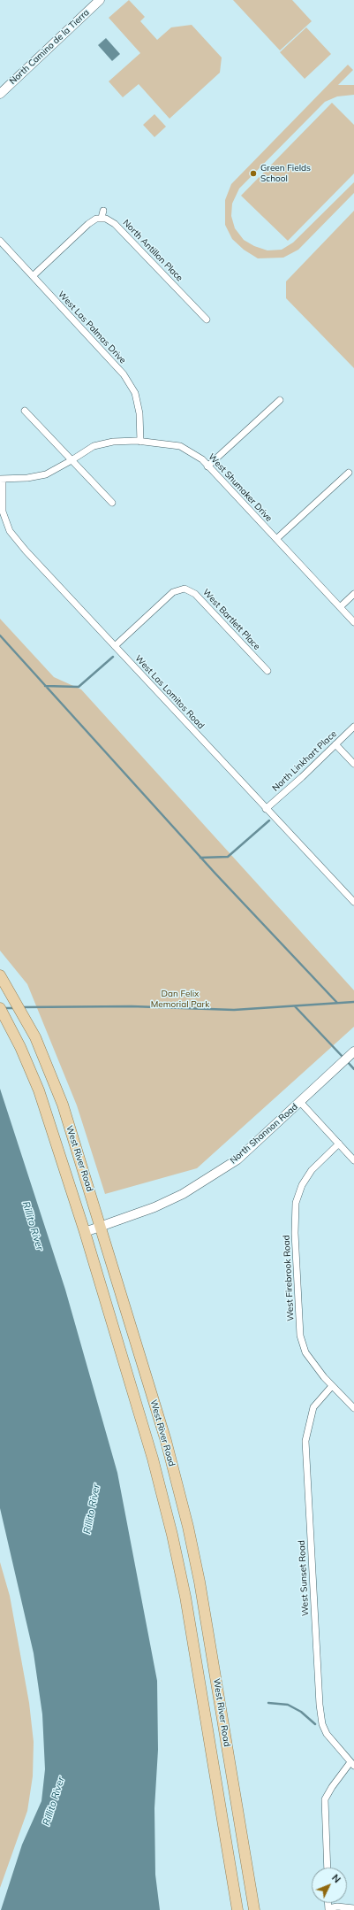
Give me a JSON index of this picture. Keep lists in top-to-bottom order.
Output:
{
  "streets": {
    "main road": ["West River Road"],
    "street": [
      "North Camino de la Tierra",
      "North Antillon Place",
      "West Las Palmas Drive",
      "West Shumaker Drive",
      "West Bartlett Place",
      "West Las Lomitos Road",
      "North Linkhart Place",
      "North Shannon Road",
      "West Firebrook Road",
      "West Sunset Road"
    ]
  },
  "crossings": [
    ["West Las Palmas Drive", "West Shumaker Drive"],
    ["West Shumaker Drive", "West Las Lomitos Road"],
    ["West Bartlett Place", "West Las Lomitos Road"],
    ["West Las Lomitos Road", "North Linkhart Place"],
    ["North Shannon Road", "West River Road"],
    ["West Firebrook Road", "West Sunset Road"]
  ],
  "water": ["Rillito River"],
  "parks": ["Dan Felix Memorial Park"],
  "places": ["Green Fields School"],
  "north": "top right"
}
